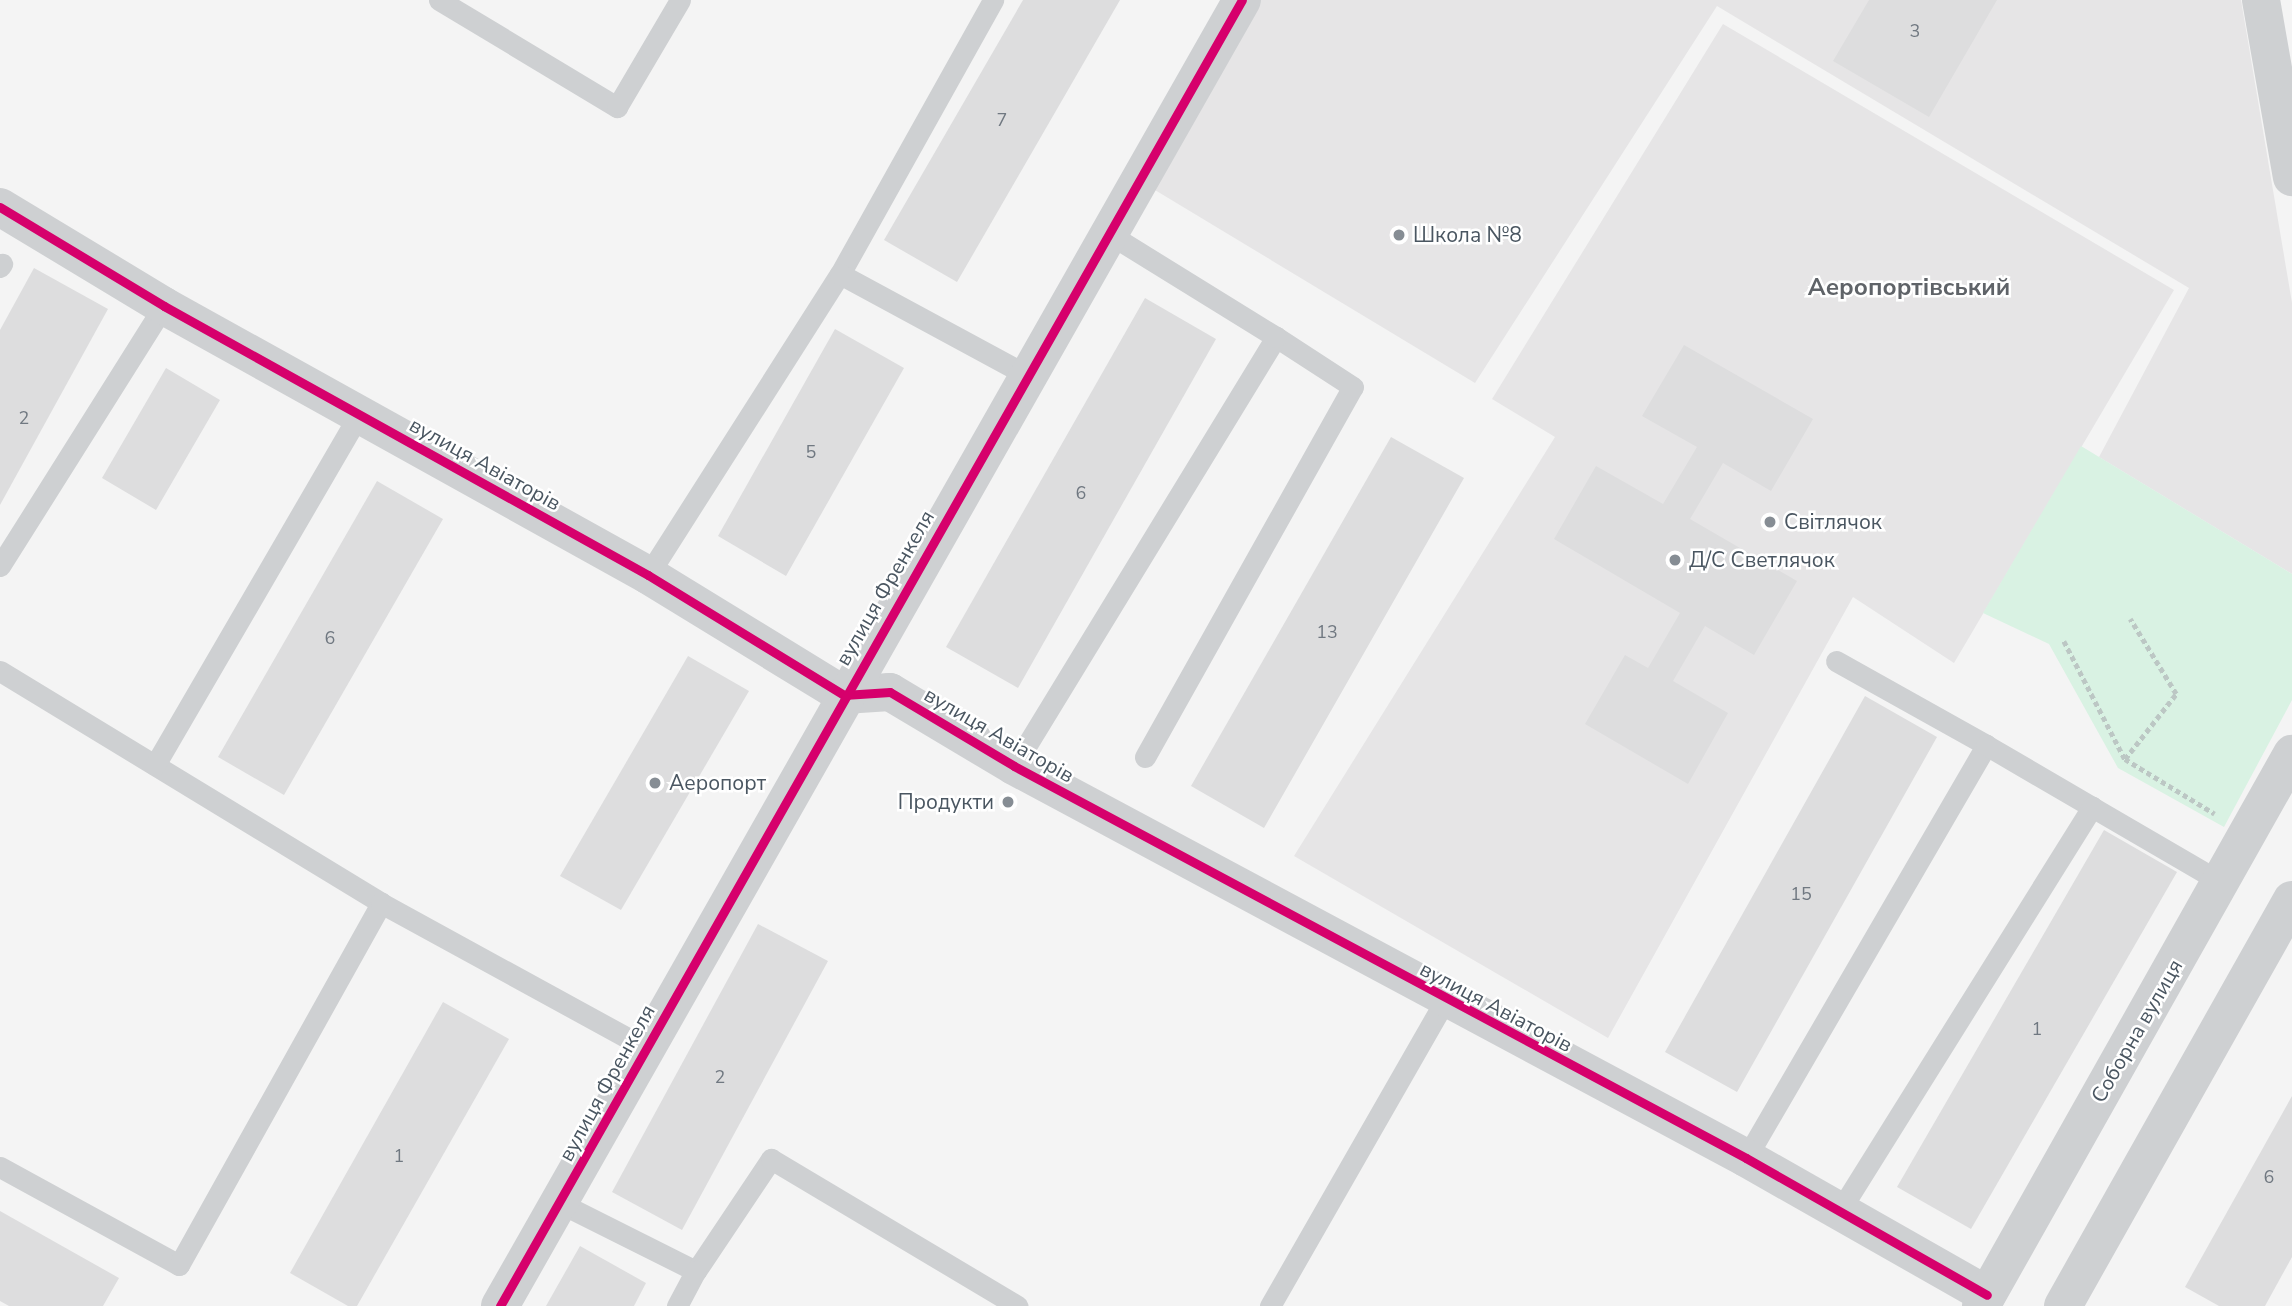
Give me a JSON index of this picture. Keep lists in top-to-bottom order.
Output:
{
  "streets": {
    "street": ["вулиця Авіаторів", "вулиця Френкеля", "Соборна вулиця"]
  },
  "crossings": [
    ["вулиця Авіаторів", "вулиця Френкеля"],
    ["вулиця Авіаторів", "Соборна вулиця"]
  ],
  "districts": ["Аеропортівський"],
  "places": [
    "Школа №8",
    "Світлячок",
    "Д/С Светлячок",
    "Аеропорт",
    "Продукти"
  ],
  "house_numbers": [
    "3",
    "7",
    "2",
    "5",
    "6",
    "13",
    "6",
    "15",
    "1",
    "2",
    "1",
    "6"
  ]
}
